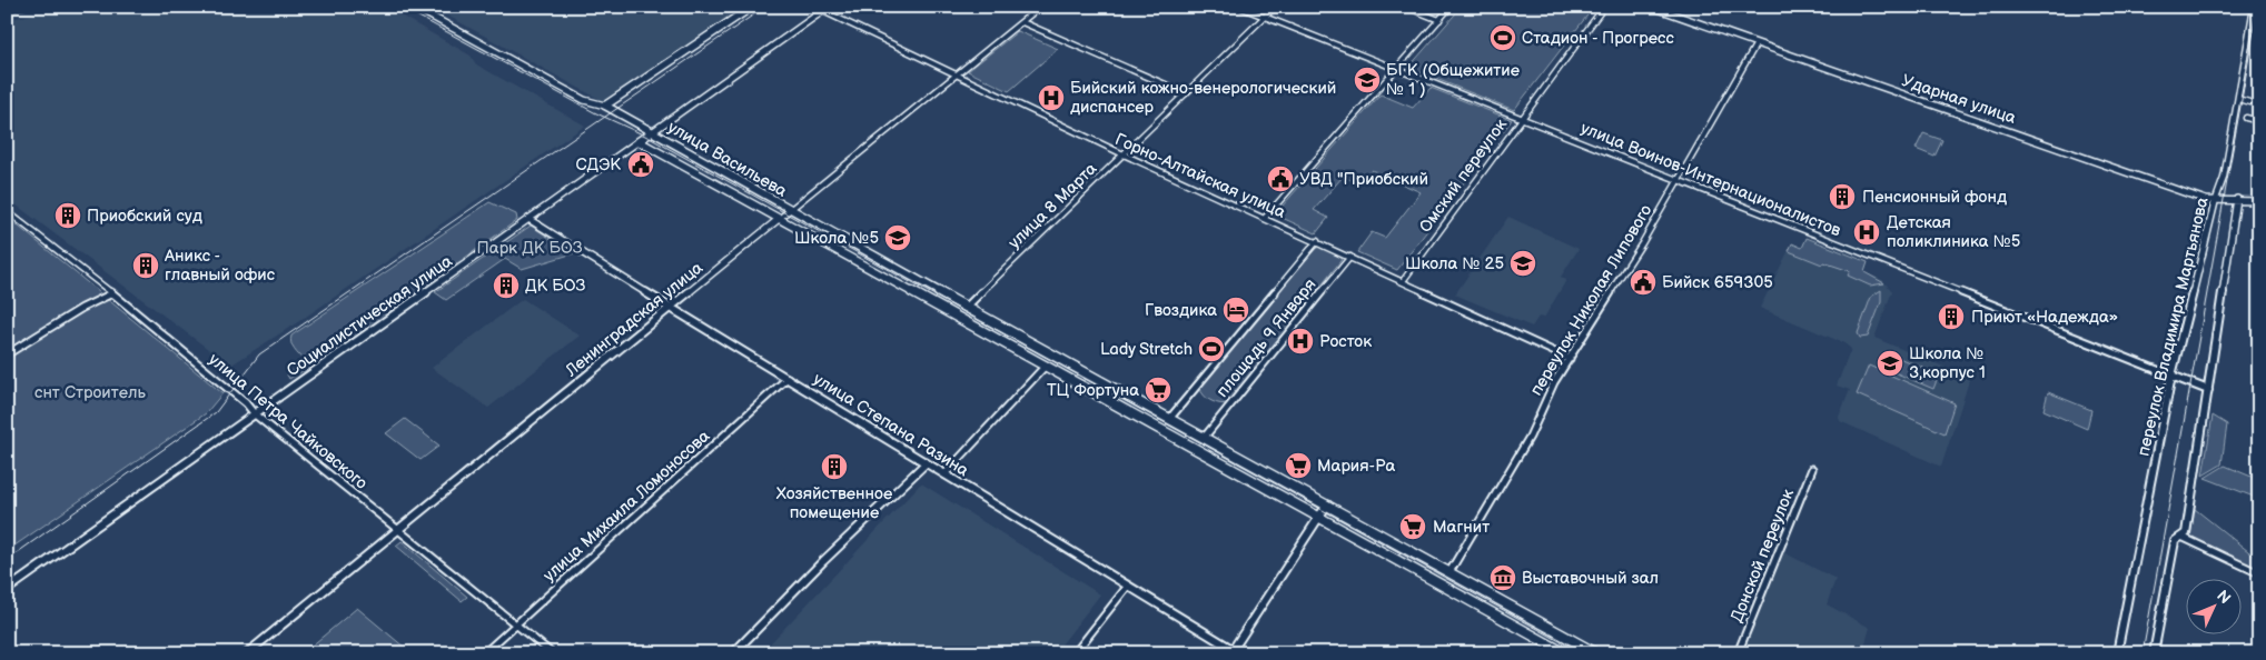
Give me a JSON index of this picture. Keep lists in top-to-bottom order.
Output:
{
  "streets": {
    "main road": ["улица Васильева", "Социалистическая улица"],
    "street": [
      "Ударная улица",
      "Горно-Алтайская улица",
      "Омский переулок",
      "улица Воинов-Интернационалистов",
      "улица 8 Марта",
      "переулок Николая Липового",
      "Ленинградская улица",
      "переулок Владимира Мартьянова",
      "площадь 9 Января",
      "улица Петра Чайковского",
      "улица Степана Разина",
      "улица Михаила Ломоносова",
      "Донской переулок"
    ]
  },
  "crossings": [
    ["Ударная улица", "переулок Николая Липового"],
    ["Ударная улица", "переулок Владимира Мартьянова"],
    ["улица Васильева", "улица 8 Марта"],
    ["улица Васильева", "переулок Николая Липового"],
    ["улица Васильева", "Социалистическая улица"],
    ["улица Васильева", "Ленинградская улица"],
    ["улица Васильева", "площадь 9 Января"],
    ["Горно-Алтайская улица", "Омский переулок"],
    ["Горно-Алтайская улица", "улица 8 Марта"],
    ["Горно-Алтайская улица", "переулок Николая Липового"],
    ["Горно-Алтайская улица", "Социалистическая улица"],
    ["Горно-Алтайская улица", "Ленинградская улица"],
    ["Горно-Алтайская улица", "площадь 9 Января"],
    ["Омский переулок", "улица Воинов-Интернационалистов"],
    ["улица Воинов-Интернационалистов", "улица 8 Марта"],
    ["улица Воинов-Интернационалистов", "переулок Николая Липового"],
    ["улица Воинов-Интернационалистов", "переулок Владимира Мартьянова"],
    ["Социалистическая улица", "улица Петра Чайковского"],
    ["Социалистическая улица", "улица Степана Разина"],
    ["Ленинградская улица", "улица Петра Чайковского"],
    ["Ленинградская улица", "улица Степана Разина"],
    ["улица Петра Чайковского", "улица Михаила Ломоносова"],
    ["улица Степана Разина", "улица Михаила Ломоносова"]
  ],
  "parks": ["Парк ДК БОЗ", "снт Строитель"],
  "places": {
    "sports": ["Стадион - Прогресс", "Lady Stretch"],
    "school or university": [
      "БГК (Общежитие № 1 )",
      "Школа №5",
      "Школа № 25",
      "Школа № 3,корпус 1"
    ],
    "hospital": ["Бийский кожно-венерологический диспансер", "Детская поликлиника №5", "Росток"],
    "public building": ["СДЭК", "УВД \"Приобский", "Бийск 659305"],
    "building": [
      "Пенсионный фонд",
      "Приобский суд",
      "Аникс - главный офис",
      "ДК БОЗ",
      "Приют «Надежда»",
      "Хозяйственное помещение"
    ],
    "hotel": ["Гвоздика"],
    "supermarket": ["ТЦ Фортуна", "Мария-Ра", "Магнит"],
    "museum": ["Выставочный зал"]
  },
  "north": "top right"
}
